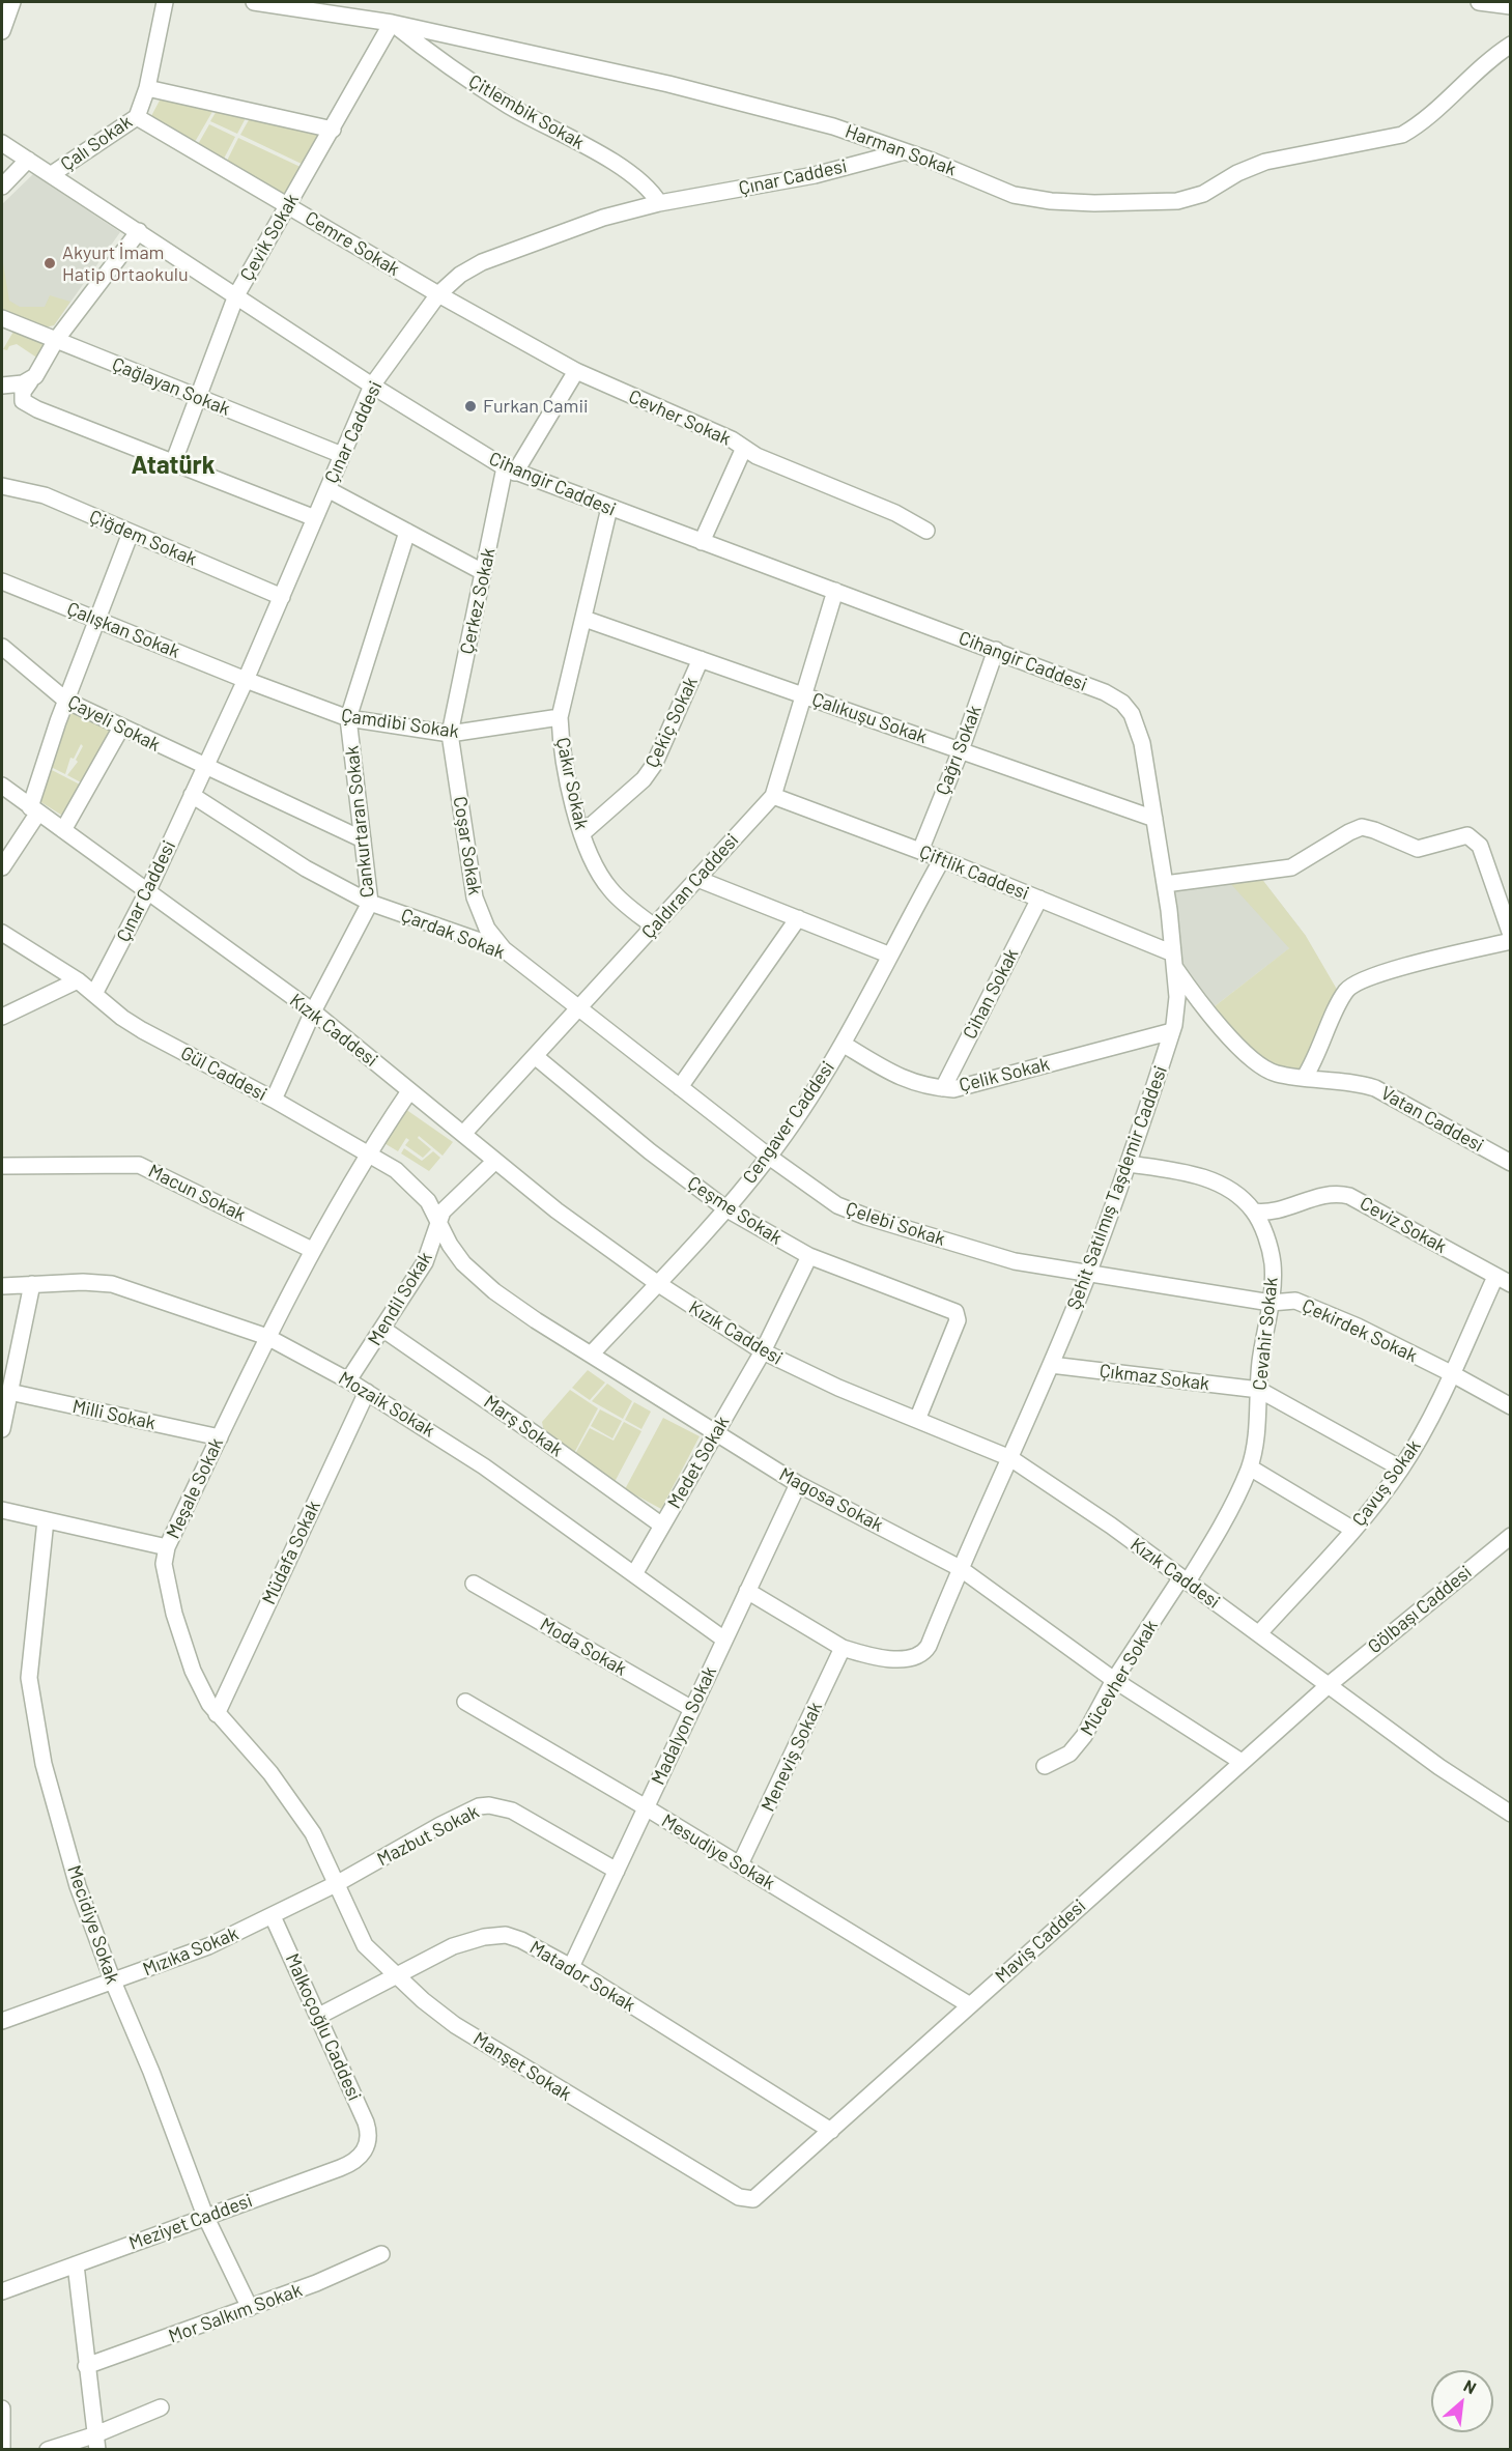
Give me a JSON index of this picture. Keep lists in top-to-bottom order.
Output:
{
  "streets": {
    "street": [
      "Çitlembik Sokak",
      "Çalı Sokak",
      "Harman Sokak",
      "Çınar Caddesi",
      "Çevik Sokak",
      "Cemre Sokak",
      "Çağlayan Sokak",
      "Cevher Sokak",
      "Cihangir Caddesi",
      "Çiğdem Sokak",
      "Çerkez Sokak",
      "Çalışkan Sokak",
      "Çalıkuşu Sokak",
      "Çekiç Sokak",
      "Çayeli Sokak",
      "Çamdibi Sokak",
      "Çağrı Sokak",
      "Çakır Sokak",
      "Cankurtaran Sokak",
      "Coşar Sokak",
      "Çiftlik Caddesi",
      "Çaldıran Caddesi",
      "Çardak Sokak",
      "Cihan Sokak",
      "Kızık Caddesi",
      "Gül Caddesi",
      "Çelik Sokak",
      "Vatan Caddesi",
      "Cengaver Caddesi",
      "Şehit Satılmış Taşdemir Caddesi",
      "Macun Sokak",
      "Çeşme Sokak",
      "Çelebi Sokak",
      "Ceviz Sokak",
      "Mendil Sokak",
      "Çekirdek Sokak",
      "Cevahir Sokak",
      "Çıkmaz Sokak",
      "Mozaik Sokak",
      "Milli Sokak",
      "Marş Sokak",
      "Medet Sokak",
      "Çavuş Sokak",
      "Meşale Sokak",
      "Magosa Sokak",
      "Müdafa Sokak",
      "Gölbaşı Caddesi",
      "Moda Sokak",
      "Mücevher Sokak",
      "Madalyon Sokak",
      "Meneviş Sokak",
      "Mazbut Sokak",
      "Mesudiye Sokak",
      "Mecidiye Sokak",
      "Maviş Caddesi",
      "Mızıka Sokak",
      "Matador Sokak",
      "Malkoçoğlu Caddesi",
      "Manşet Sokak",
      "Meziyet Caddesi",
      "Mor Salkım Sokak"
    ]
  },
  "crossings": [
    ["Çitlembik Sokak", "Harman Sokak"],
    ["Çitlembik Sokak", "Çınar Caddesi"],
    ["Çitlembik Sokak", "Çevik Sokak"],
    ["Çalı Sokak", "Cemre Sokak"],
    ["Çalı Sokak", "Cihangir Caddesi"],
    ["Harman Sokak", "Çınar Caddesi"],
    ["Harman Sokak", "Çevik Sokak"],
    ["Çınar Caddesi", "Cemre Sokak"],
    ["Çınar Caddesi", "Çağlayan Sokak"],
    ["Çınar Caddesi", "Cevher Sokak"],
    ["Çınar Caddesi", "Cihangir Caddesi"],
    ["Çınar Caddesi", "Çiğdem Sokak"],
    ["Çınar Caddesi", "Çalışkan Sokak"],
    ["Çınar Caddesi", "Çayeli Sokak"],
    ["Çınar Caddesi", "Çamdibi Sokak"],
    ["Çınar Caddesi", "Çardak Sokak"],
    ["Çınar Caddesi", "Kızık Caddesi"],
    ["Çınar Caddesi", "Gül Caddesi"],
    ["Çevik Sokak", "Cemre Sokak"],
    ["Çevik Sokak", "Çağlayan Sokak"],
    ["Çevik Sokak", "Cihangir Caddesi"],
    ["Cemre Sokak", "Cevher Sokak"],
    ["Cevher Sokak", "Çerkez Sokak"],
    ["Cihangir Caddesi", "Çerkez Sokak"],
    ["Cihangir Caddesi", "Çağrı Sokak"],
    ["Cihangir Caddesi", "Çakır Sokak"],
    ["Cihangir Caddesi", "Çaldıran Caddesi"],
    ["Cihangir Caddesi", "Şehit Satılmış Taşdemir Caddesi"],
    ["Çerkez Sokak", "Çamdibi Sokak"],
    ["Çerkez Sokak", "Coşar Sokak"],
    ["Çalışkan Sokak", "Çamdibi Sokak"],
    ["Çalıkuşu Sokak", "Çekiç Sokak"],
    ["Çalıkuşu Sokak", "Çağrı Sokak"],
    ["Çalıkuşu Sokak", "Çakır Sokak"],
    ["Çalıkuşu Sokak", "Çaldıran Caddesi"],
    ["Çalıkuşu Sokak", "Şehit Satılmış Taşdemir Caddesi"],
    ["Çekiç Sokak", "Çakır Sokak"],
    ["Çayeli Sokak", "Cankurtaran Sokak"],
    ["Çamdibi Sokak", "Çakır Sokak"],
    ["Çamdibi Sokak", "Cankurtaran Sokak"],
    ["Çamdibi Sokak", "Coşar Sokak"],
    ["Çağrı Sokak", "Çiftlik Caddesi"],
    ["Çakır Sokak", "Çaldıran Caddesi"],
    ["Cankurtaran Sokak", "Çardak Sokak"],
    ["Cankurtaran Sokak", "Kızık Caddesi"],
    ["Cankurtaran Sokak", "Gül Caddesi"],
    ["Coşar Sokak", "Çardak Sokak"],
    ["Çiftlik Caddesi", "Çaldıran Caddesi"],
    ["Çiftlik Caddesi", "Cihan Sokak"],
    ["Çiftlik Caddesi", "Vatan Caddesi"],
    ["Çiftlik Caddesi", "Cengaver Caddesi"],
    ["Çiftlik Caddesi", "Şehit Satılmış Taşdemir Caddesi"],
    ["Çaldıran Caddesi", "Çardak Sokak"],
    ["Çaldıran Caddesi", "Kızık Caddesi"],
    ["Çaldıran Caddesi", "Çeşme Sokak"],
    ["Çaldıran Caddesi", "Çelebi Sokak"],
    ["Çardak Sokak", "Çelebi Sokak"],
    ["Cihan Sokak", "Çelik Sokak"],
    ["Kızık Caddesi", "Cengaver Caddesi"],
    ["Kızık Caddesi", "Şehit Satılmış Taşdemir Caddesi"],
    ["Kızık Caddesi", "Çeşme Sokak"],
    ["Kızık Caddesi", "Mendil Sokak"],
    ["Kızık Caddesi", "Cevahir Sokak"],
    ["Kızık Caddesi", "Medet Sokak"],
    ["Kızık Caddesi", "Çavuş Sokak"],
    ["Kızık Caddesi", "Meşale Sokak"],
    ["Kızık Caddesi", "Gölbaşı Caddesi"],
    ["Kızık Caddesi", "Mücevher Sokak"],
    ["Kızık Caddesi", "Maviş Caddesi"],
    ["Gül Caddesi", "Mendil Sokak"],
    ["Gül Caddesi", "Meşale Sokak"],
    ["Gül Caddesi", "Magosa Sokak"],
    ["Çelik Sokak", "Cengaver Caddesi"],
    ["Çelik Sokak", "Şehit Satılmış Taşdemir Caddesi"],
    ["Vatan Caddesi", "Şehit Satılmış Taşdemir Caddesi"],
    ["Cengaver Caddesi", "Çeşme Sokak"],
    ["Cengaver Caddesi", "Çelebi Sokak"],
    ["Cengaver Caddesi", "Magosa Sokak"],
    ["Şehit Satılmış Taşdemir Caddesi", "Çelebi Sokak"],
    ["Şehit Satılmış Taşdemir Caddesi", "Çekirdek Sokak"],
    ["Şehit Satılmış Taşdemir Caddesi", "Çıkmaz Sokak"],
    ["Şehit Satılmış Taşdemir Caddesi", "Magosa Sokak"],
    ["Şehit Satılmış Taşdemir Caddesi", "Meneviş Sokak"],
    ["Macun Sokak", "Meşale Sokak"],
    ["Çeşme Sokak", "Medet Sokak"],
    ["Çelebi Sokak", "Çekirdek Sokak"],
    ["Ceviz Sokak", "Cevahir Sokak"],
    ["Ceviz Sokak", "Çavuş Sokak"],
    ["Mendil Sokak", "Mozaik Sokak"],
    ["Mendil Sokak", "Marş Sokak"],
    ["Mendil Sokak", "Magosa Sokak"],
    ["Çekirdek Sokak", "Cevahir Sokak"],
    ["Çekirdek Sokak", "Çavuş Sokak"],
    ["Cevahir Sokak", "Çıkmaz Sokak"],
    ["Cevahir Sokak", "Mücevher Sokak"],
    ["Mozaik Sokak", "Medet Sokak"],
    ["Mozaik Sokak", "Meşale Sokak"],
    ["Mozaik Sokak", "Müdafa Sokak"],
    ["Mozaik Sokak", "Madalyon Sokak"],
    ["Milli Sokak", "Meşale Sokak"],
    ["Marş Sokak", "Medet Sokak"],
    ["Medet Sokak", "Magosa Sokak"],
    ["Meşale Sokak", "Müdafa Sokak"],
    ["Meşale Sokak", "Mazbut Sokak"],
    ["Meşale Sokak", "Manşet Sokak"],
    ["Magosa Sokak", "Mücevher Sokak"],
    ["Magosa Sokak", "Madalyon Sokak"],
    ["Magosa Sokak", "Maviş Caddesi"],
    ["Gölbaşı Caddesi", "Maviş Caddesi"],
    ["Moda Sokak", "Madalyon Sokak"],
    ["Madalyon Sokak", "Mazbut Sokak"],
    ["Madalyon Sokak", "Mesudiye Sokak"],
    ["Madalyon Sokak", "Matador Sokak"],
    ["Meneviş Sokak", "Mesudiye Sokak"],
    ["Mazbut Sokak", "Mızıka Sokak"],
    ["Mazbut Sokak", "Malkoçoğlu Caddesi"],
    ["Mazbut Sokak", "Manşet Sokak"],
    ["Mesudiye Sokak", "Maviş Caddesi"],
    ["Mecidiye Sokak", "Mızıka Sokak"],
    ["Mecidiye Sokak", "Meziyet Caddesi"],
    ["Mecidiye Sokak", "Mor Salkım Sokak"],
    ["Maviş Caddesi", "Matador Sokak"],
    ["Maviş Caddesi", "Manşet Sokak"],
    ["Mızıka Sokak", "Malkoçoğlu Caddesi"],
    ["Matador Sokak", "Malkoçoğlu Caddesi"],
    ["Matador Sokak", "Manşet Sokak"],
    ["Malkoçoğlu Caddesi", "Meziyet Caddesi"]
  ],
  "districts": ["Atatürk"],
  "places": ["Akyurt İmam Hatip Ortaokulu", "Furkan Camii"],
  "north": "top right"
}
